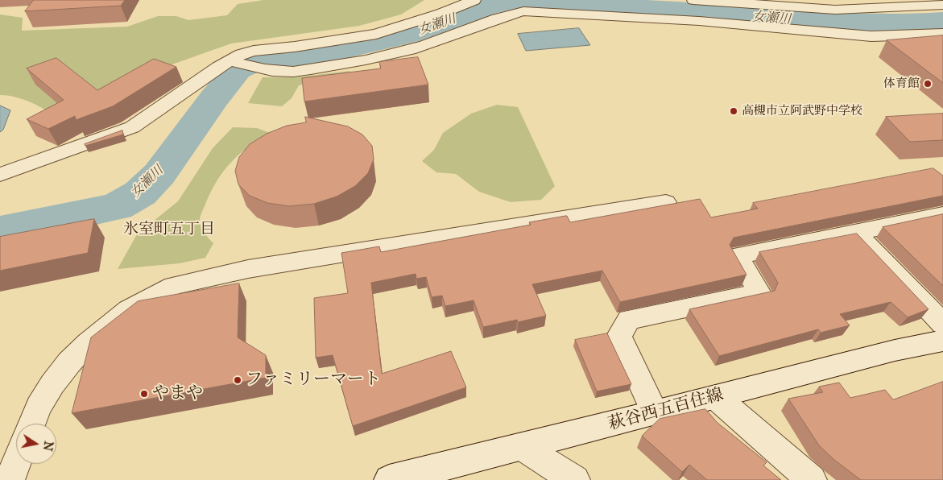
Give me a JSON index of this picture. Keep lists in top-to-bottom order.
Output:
{
  "streets": {
    "street": ["萩谷西五百住線"]
  },
  "districts": ["氷室町五丁目"],
  "water": ["女瀬川"],
  "places": [
    "体育館",
    "高槻市立阿武野中学校",
    "ファミリーマート",
    "やまや"
  ],
  "north": "right"
}
